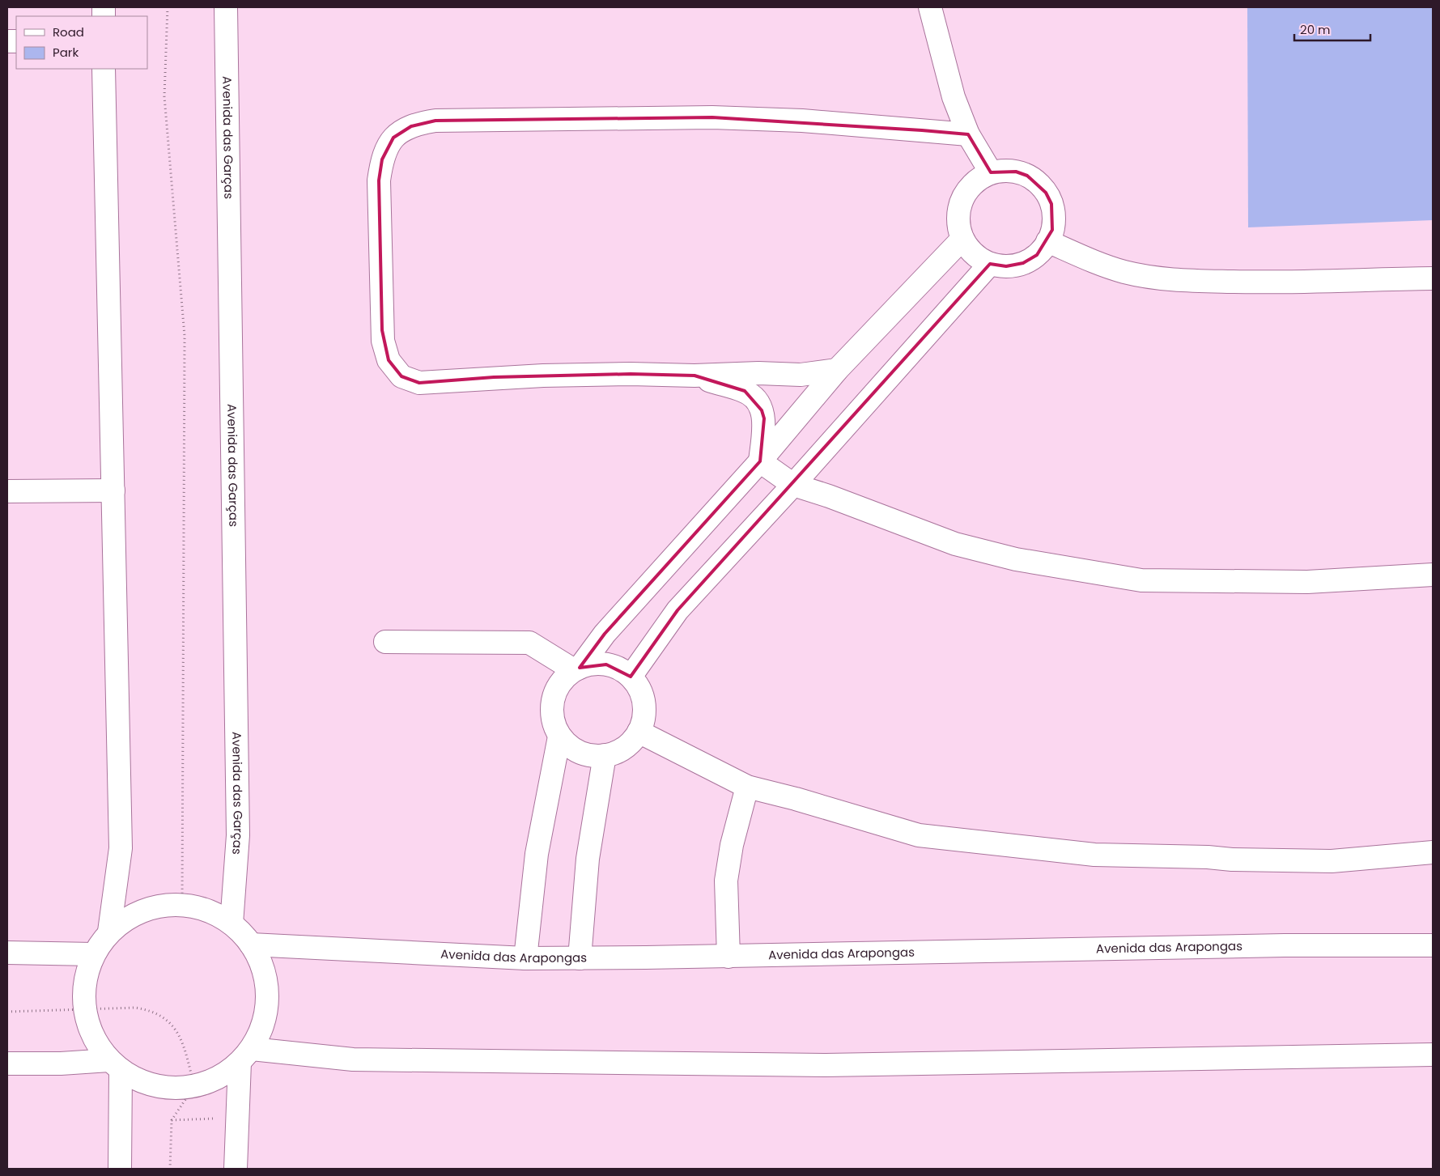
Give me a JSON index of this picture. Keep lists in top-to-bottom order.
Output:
{
  "streets": {
    "street": ["Avenida das Garças", "Avenida das Arapongas"]
  },
  "legend": ["Road", "Park"],
  "scale_bar": "20 m"
}
